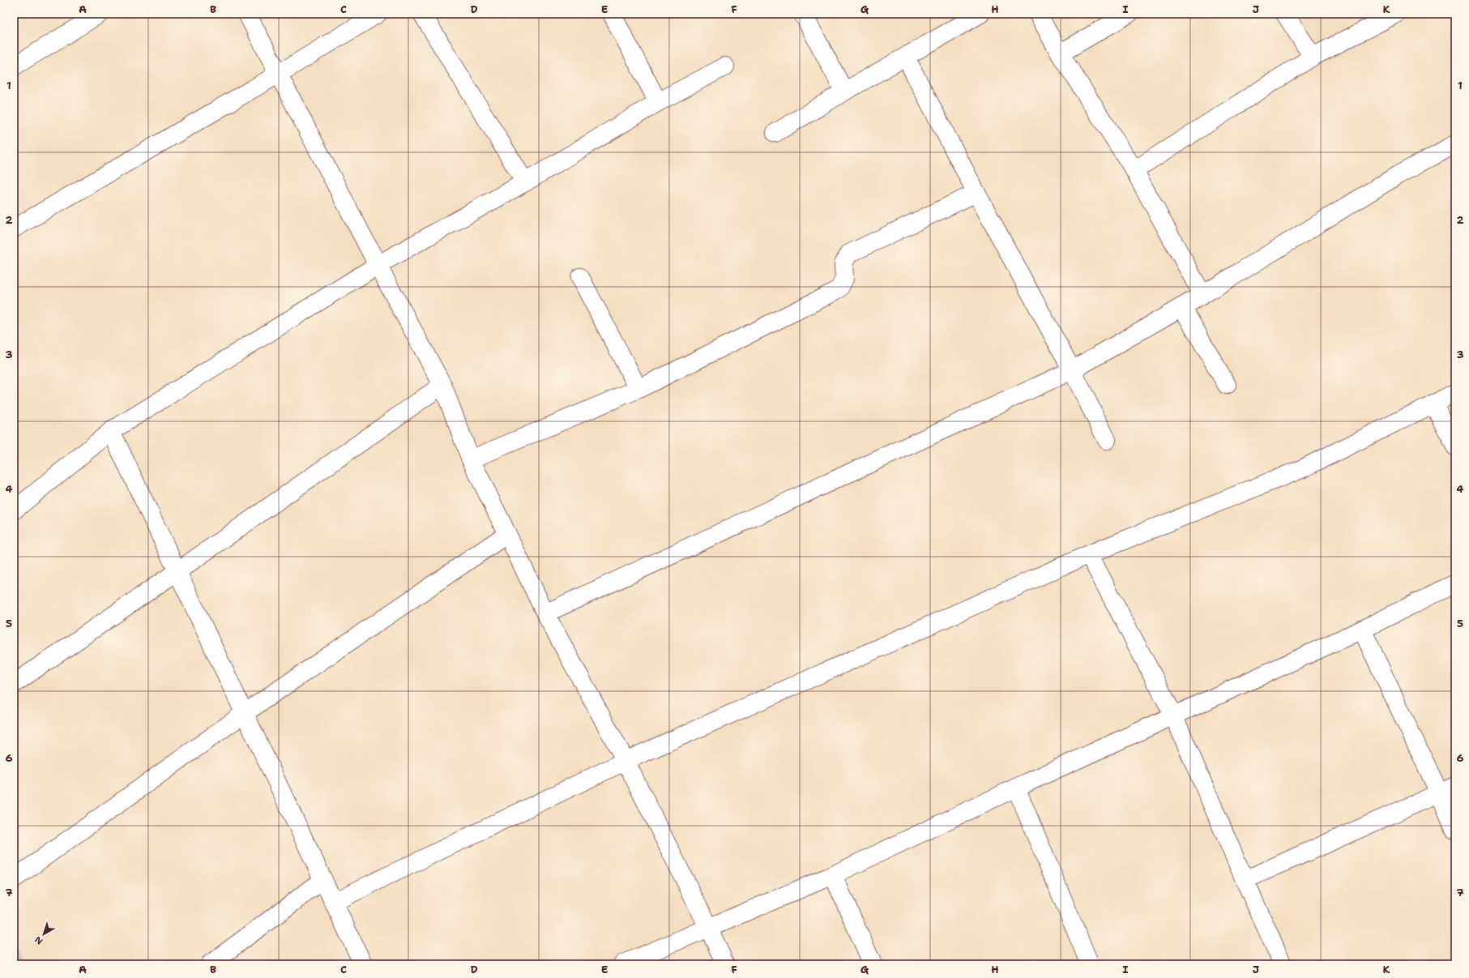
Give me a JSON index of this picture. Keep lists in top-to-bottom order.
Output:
{
  "north": "bottom left",
  "grid": {
    "columns": [
      "A",
      "B",
      "C",
      "D",
      "E",
      "F",
      "G",
      "H",
      "I",
      "J",
      "K"
    ],
    "rows": [
      "1",
      "2",
      "3",
      "4",
      "5",
      "6",
      "7"
    ]
  }
}
